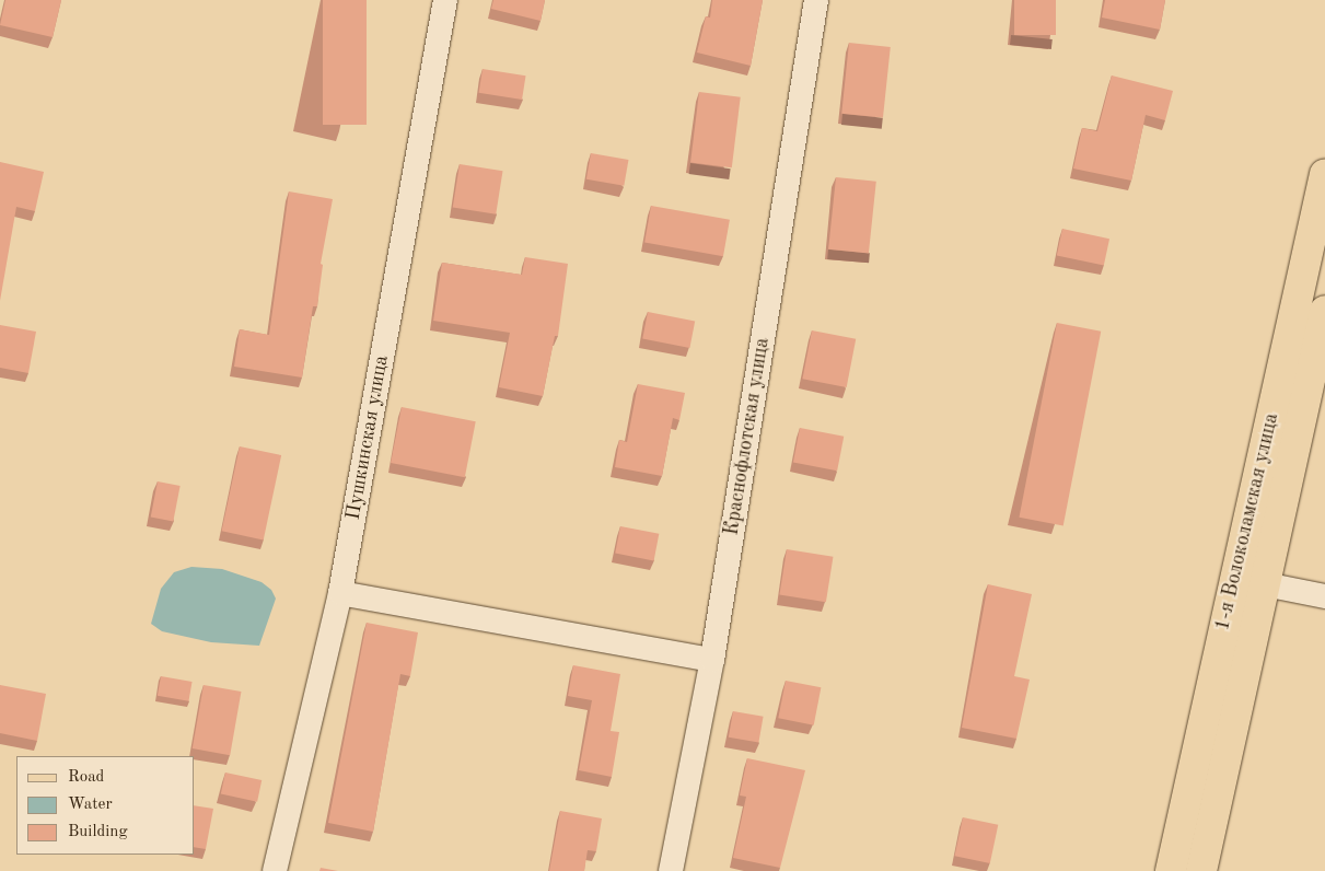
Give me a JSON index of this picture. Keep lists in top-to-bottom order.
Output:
{
  "streets": {
    "main road": ["1-я Волоколамская улица"],
    "street": ["Краснофлотская улица", "Пушкинская улица"]
  },
  "legend": ["Road", "Water", "Building"]
}
